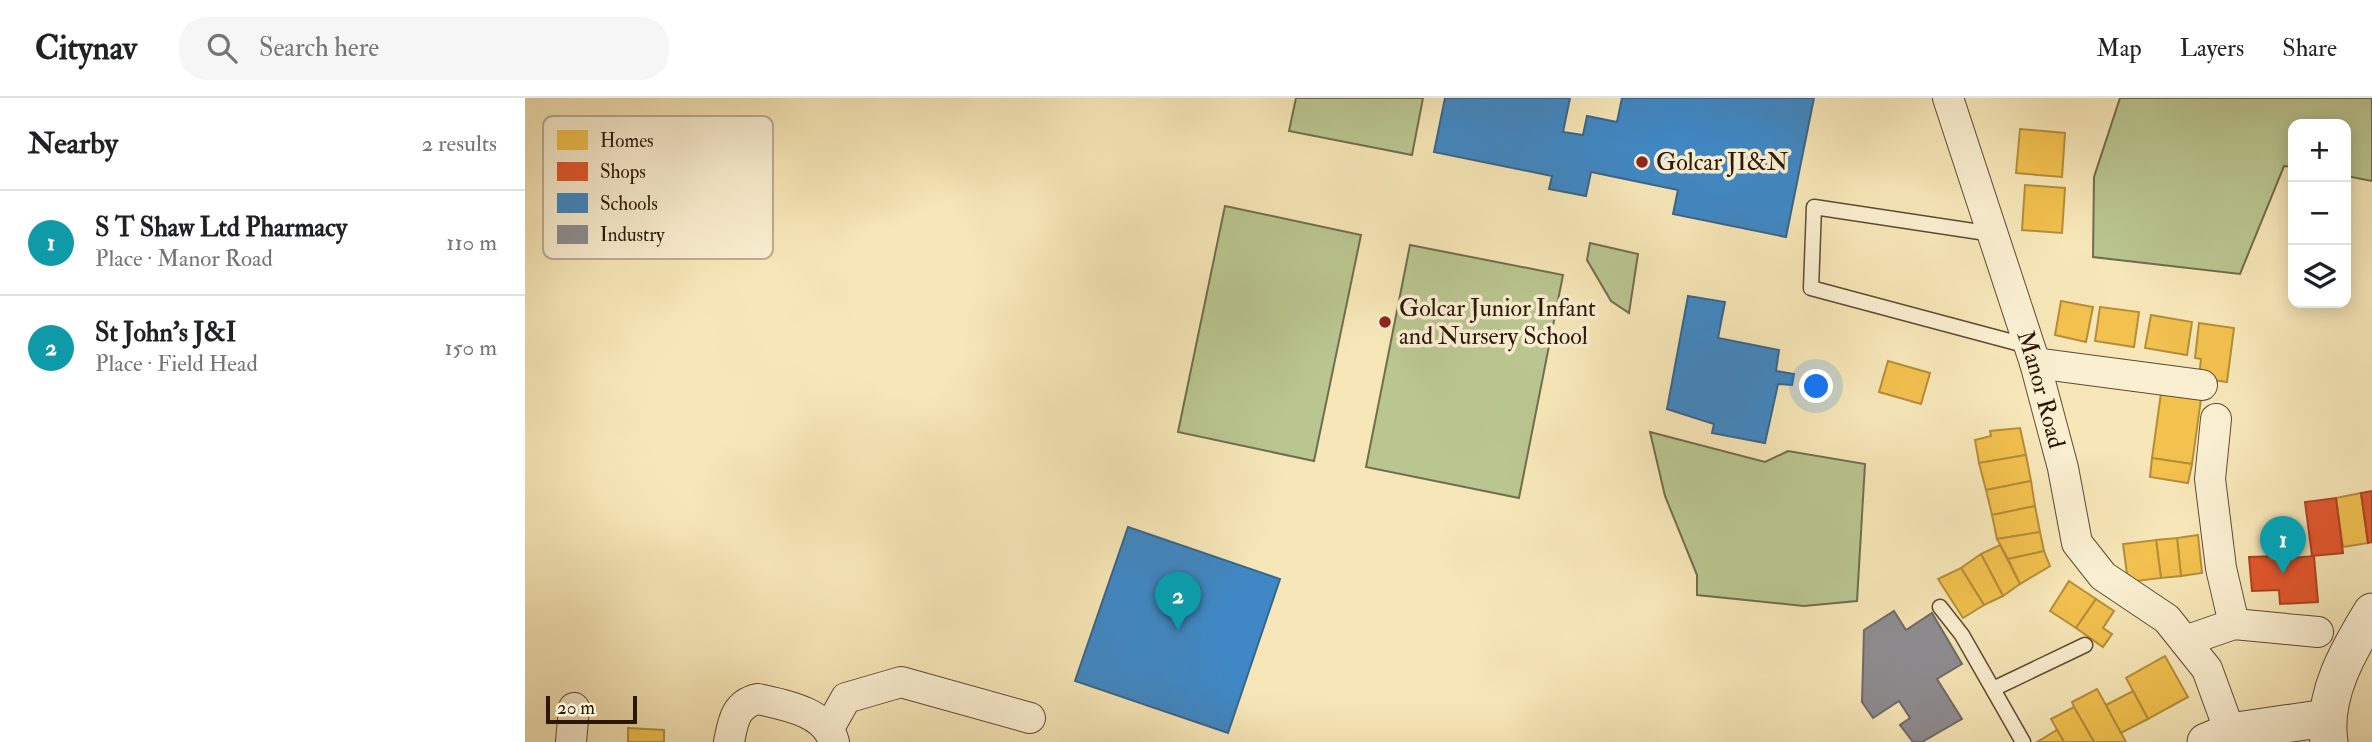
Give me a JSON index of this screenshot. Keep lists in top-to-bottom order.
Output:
{
  "streets": {
    "street": ["Manor Road"]
  },
  "places": ["Golcar JI&N", "Golcar Junior Infant and Nursery School"],
  "legend": [
    "Homes",
    "Shops",
    "Schools",
    "Industry"
  ],
  "scale_bar": "20 m",
  "page": {
    "header": "Citynav",
    "search": "Search here",
    "nav": ["Map", "Layers", "Share"],
    "heading": ["Nearby", "2 results"],
    "map_buttons": ["+", "−"],
    "list": [
      {
        "mark": "1",
        "name": "S T Shaw Ltd Pharmacy",
        "note": "Place · Manor Road",
        "value": "110 m"
      },
      {
        "mark": "2",
        "name": "St John's J&I",
        "note": "Place · Field Head",
        "value": "150 m"
      }
    ],
    "pins": ["1", "2"],
    "scale": "20 m"
  }
}
